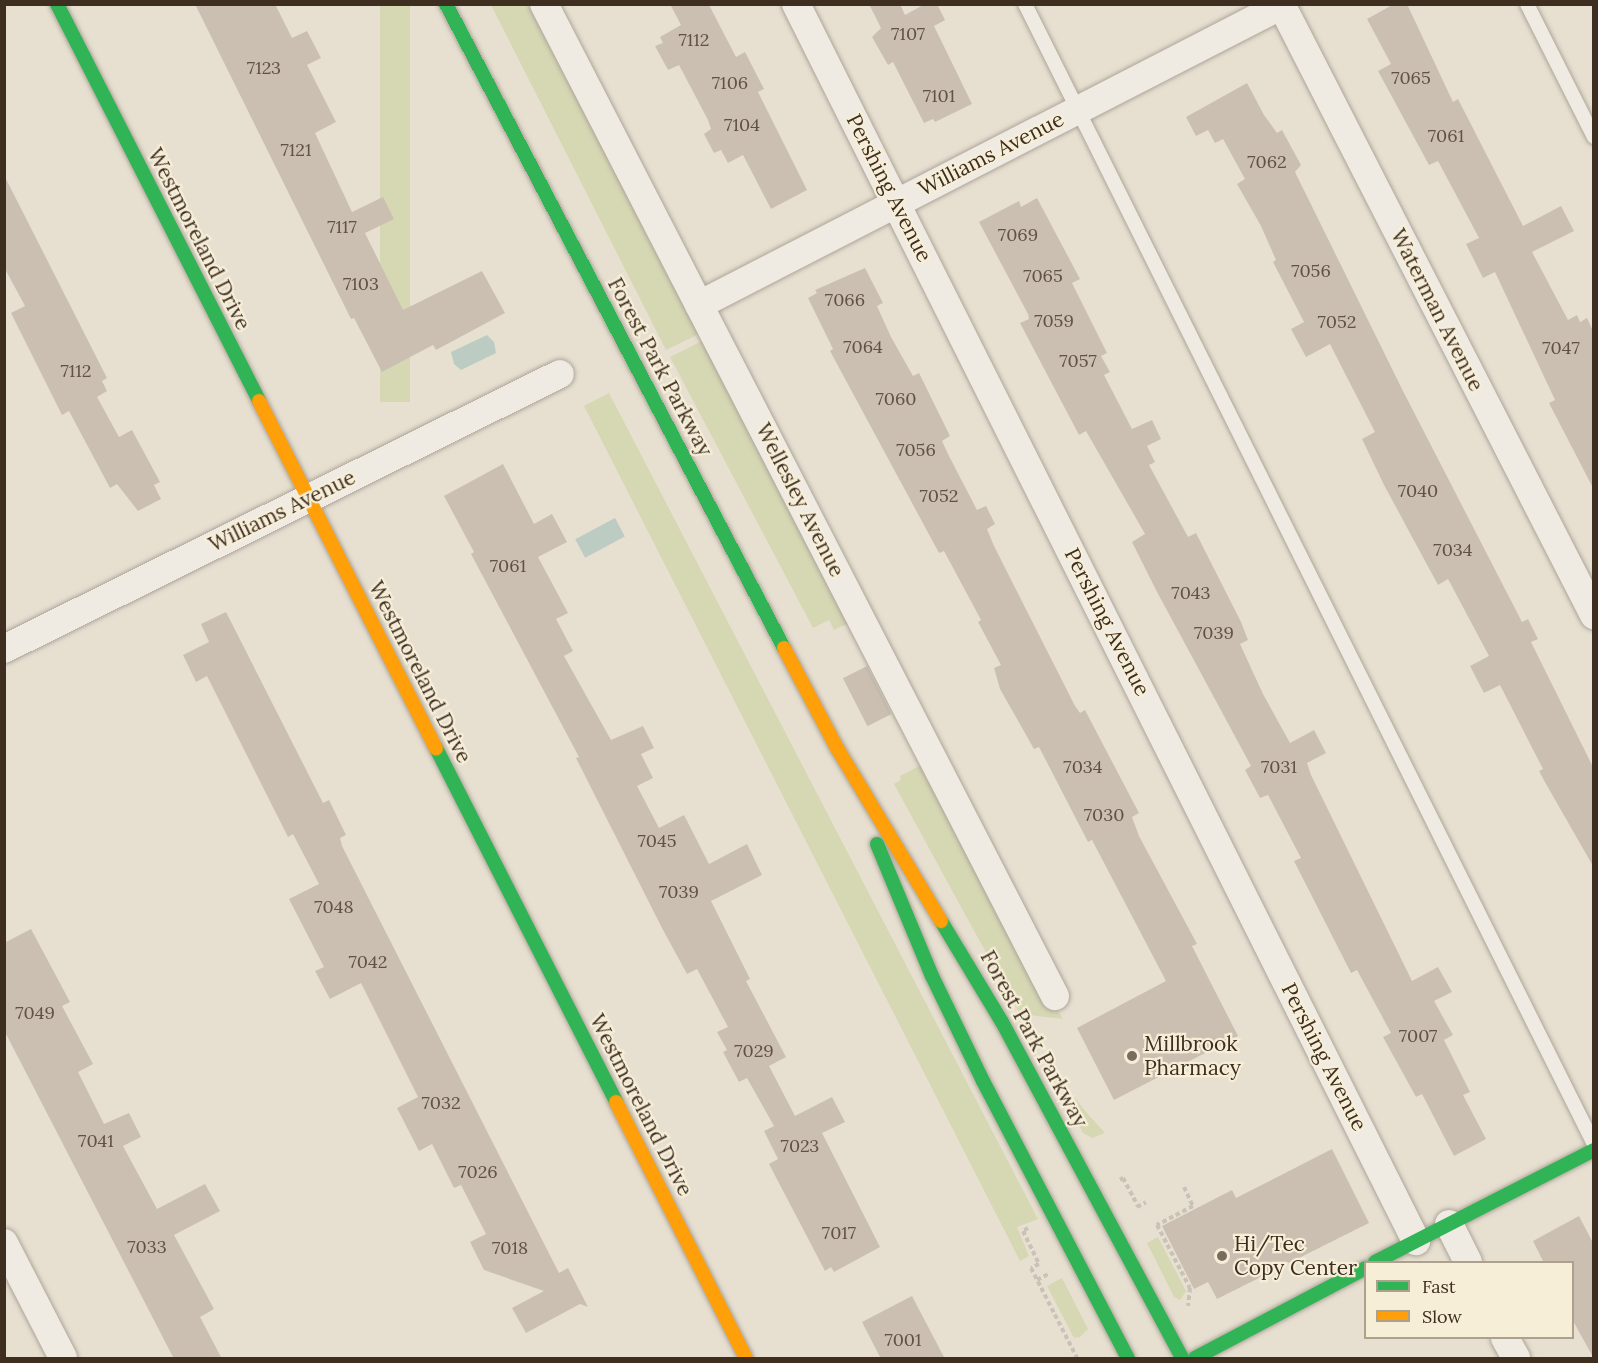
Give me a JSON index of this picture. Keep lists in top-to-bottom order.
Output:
{
  "streets": {
    "main road": ["Westmoreland Drive", "Forest Park Parkway"],
    "street": [
      "Williams Avenue",
      "Pershing Avenue",
      "Waterman Avenue",
      "Wellesley Avenue"
    ]
  },
  "crossings": [
    ["Williams Avenue", "Pershing Avenue"],
    ["Williams Avenue", "Westmoreland Drive"],
    ["Williams Avenue", "Waterman Avenue"],
    ["Williams Avenue", "Wellesley Avenue"]
  ],
  "places": ["Millbrook Pharmacy", "Hi/Tec Copy Center"],
  "house_numbers": [
    "7107",
    "7112",
    "7123",
    "7065",
    "7106",
    "7101",
    "7104",
    "7061",
    "7121",
    "7062",
    "7117",
    "7069",
    "7056",
    "7065",
    "7103",
    "7066",
    "7059",
    "7052",
    "7064",
    "7047",
    "7057",
    "7112",
    "7060",
    "7056",
    "7040",
    "7052",
    "7034",
    "7061",
    "7043",
    "7039",
    "7034",
    "7031",
    "7030",
    "7045",
    "7039",
    "7048",
    "7042",
    "7049",
    "7007",
    "7029",
    "7032",
    "7041",
    "7023",
    "7026",
    "7017",
    "7033",
    "7018",
    "7001"
  ],
  "legend": ["Fast", "Slow"]
}
